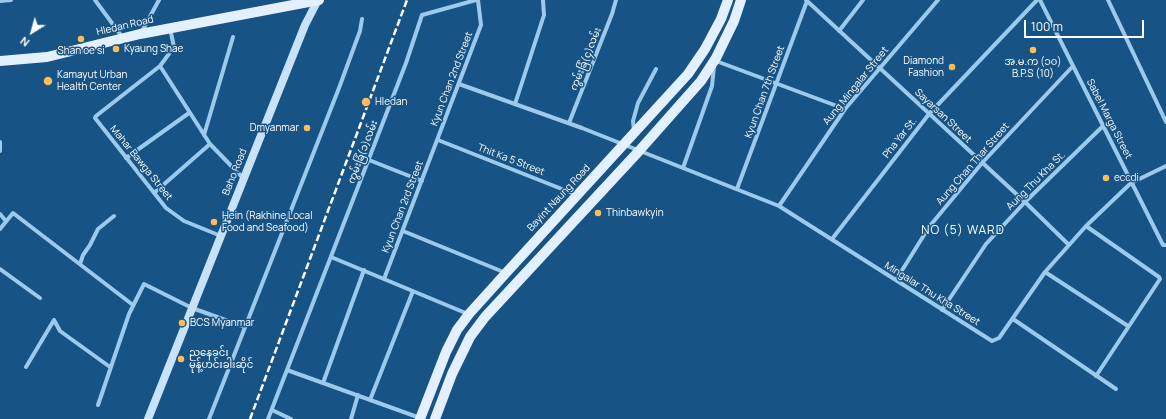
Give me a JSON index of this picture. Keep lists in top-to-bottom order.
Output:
{
  "streets": {
    "main road": ["Hledan Road", "Baho Road", "Bayint Naung Road"],
    "street": [
      "ကွမ်းခြံ(၄)လမ်း",
      "Kyun Chan 2nd Street",
      "Aung Mingalar Street",
      "Kyun Chan 7th Street",
      "Sayarsan Street",
      "Sabel Marga Street",
      "Pha Yar St.",
      "ကွမ်းခြံ(၁)လမ်း",
      "Thit Ka 5 Street",
      "Mahar Bawga Street",
      "Aung Chan Thar Street",
      "Aung Thu Kha St.",
      "Kyun Chan 2rd Street",
      "Mingalar Thu Kha Street"
    ]
  },
  "crossings": [
    ["Hledan Road", "Baho Road"],
    ["ကွမ်းခြံ(၄)လမ်း", "Mingalar Thu Kha Street"],
    ["Kyun Chan 2nd Street", "ကွမ်းခြံ(၁)လမ်း"],
    ["Kyun Chan 2nd Street", "Thit Ka 5 Street"],
    ["Kyun Chan 2nd Street", "Kyun Chan 2rd Street"],
    ["Kyun Chan 2nd Street", "Mingalar Thu Kha Street"],
    ["Aung Mingalar Street", "Sayarsan Street"],
    ["Aung Mingalar Street", "Mingalar Thu Kha Street"],
    ["Kyun Chan 7th Street", "Sayarsan Street"],
    ["Kyun Chan 7th Street", "Mingalar Thu Kha Street"],
    ["Sayarsan Street", "Pha Yar St."],
    ["Sayarsan Street", "Aung Chan Thar Street"],
    ["Sayarsan Street", "Aung Thu Kha St."],
    ["Sayarsan Street", "Mingalar Thu Kha Street"],
    ["Sabel Marga Street", "Pha Yar St."],
    ["Sabel Marga Street", "Aung Chan Thar Street"],
    ["Sabel Marga Street", "Aung Thu Kha St."],
    ["Sabel Marga Street", "Mingalar Thu Kha Street"],
    ["Pha Yar St.", "Mingalar Thu Kha Street"],
    ["Thit Ka 5 Street", "Bayint Naung Road"],
    ["Thit Ka 5 Street", "Kyun Chan 2rd Street"],
    ["Mahar Bawga Street", "Baho Road"],
    ["Aung Chan Thar Street", "Mingalar Thu Kha Street"],
    ["Aung Thu Kha St.", "Mingalar Thu Kha Street"],
    ["Bayint Naung Road", "Mingalar Thu Kha Street"]
  ],
  "districts": ["NO (5) WARD"],
  "places": [
    "Shan oe si",
    "Kyaung Shae",
    "အ.မ.က (၁၀) B.P.S (10)",
    "Diamond Fashion",
    "Kamayut Urban Health Center",
    "Hledan",
    "Dmyanmar",
    "eccdi",
    "Thinbawkyin",
    "Hein (Rakhine Local Food and Seafood)",
    "BCS Myanmar",
    "ညနေခင်း မုန့်ဟင်းခါးဆိုင်"
  ],
  "scale_bar": "100 m",
  "north": "bottom left"
}
